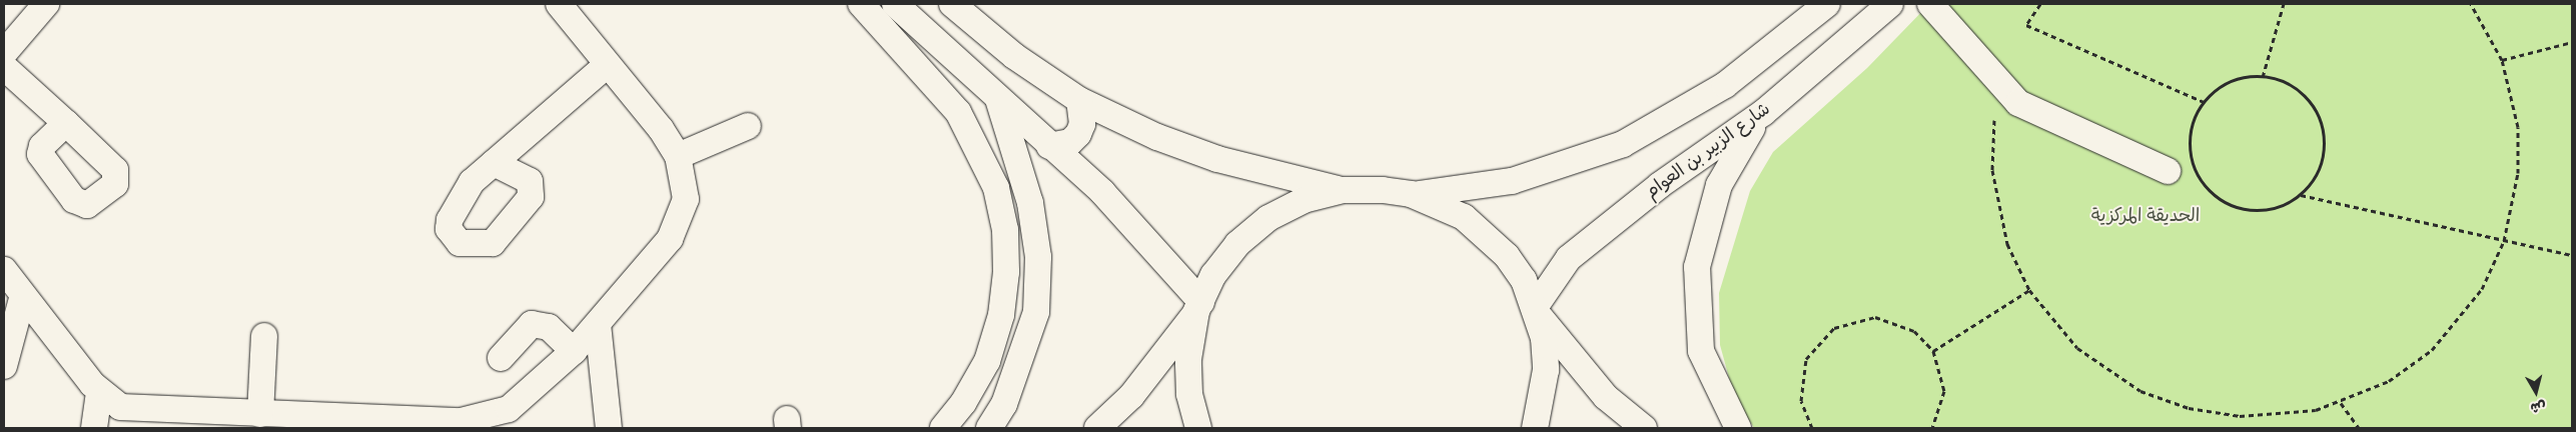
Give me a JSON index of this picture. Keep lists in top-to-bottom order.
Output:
{
  "streets": {
    "street": ["شارع الزبير بن العوام"]
  },
  "parks": ["الحديقة المركزية"],
  "north": "bottom"
}
